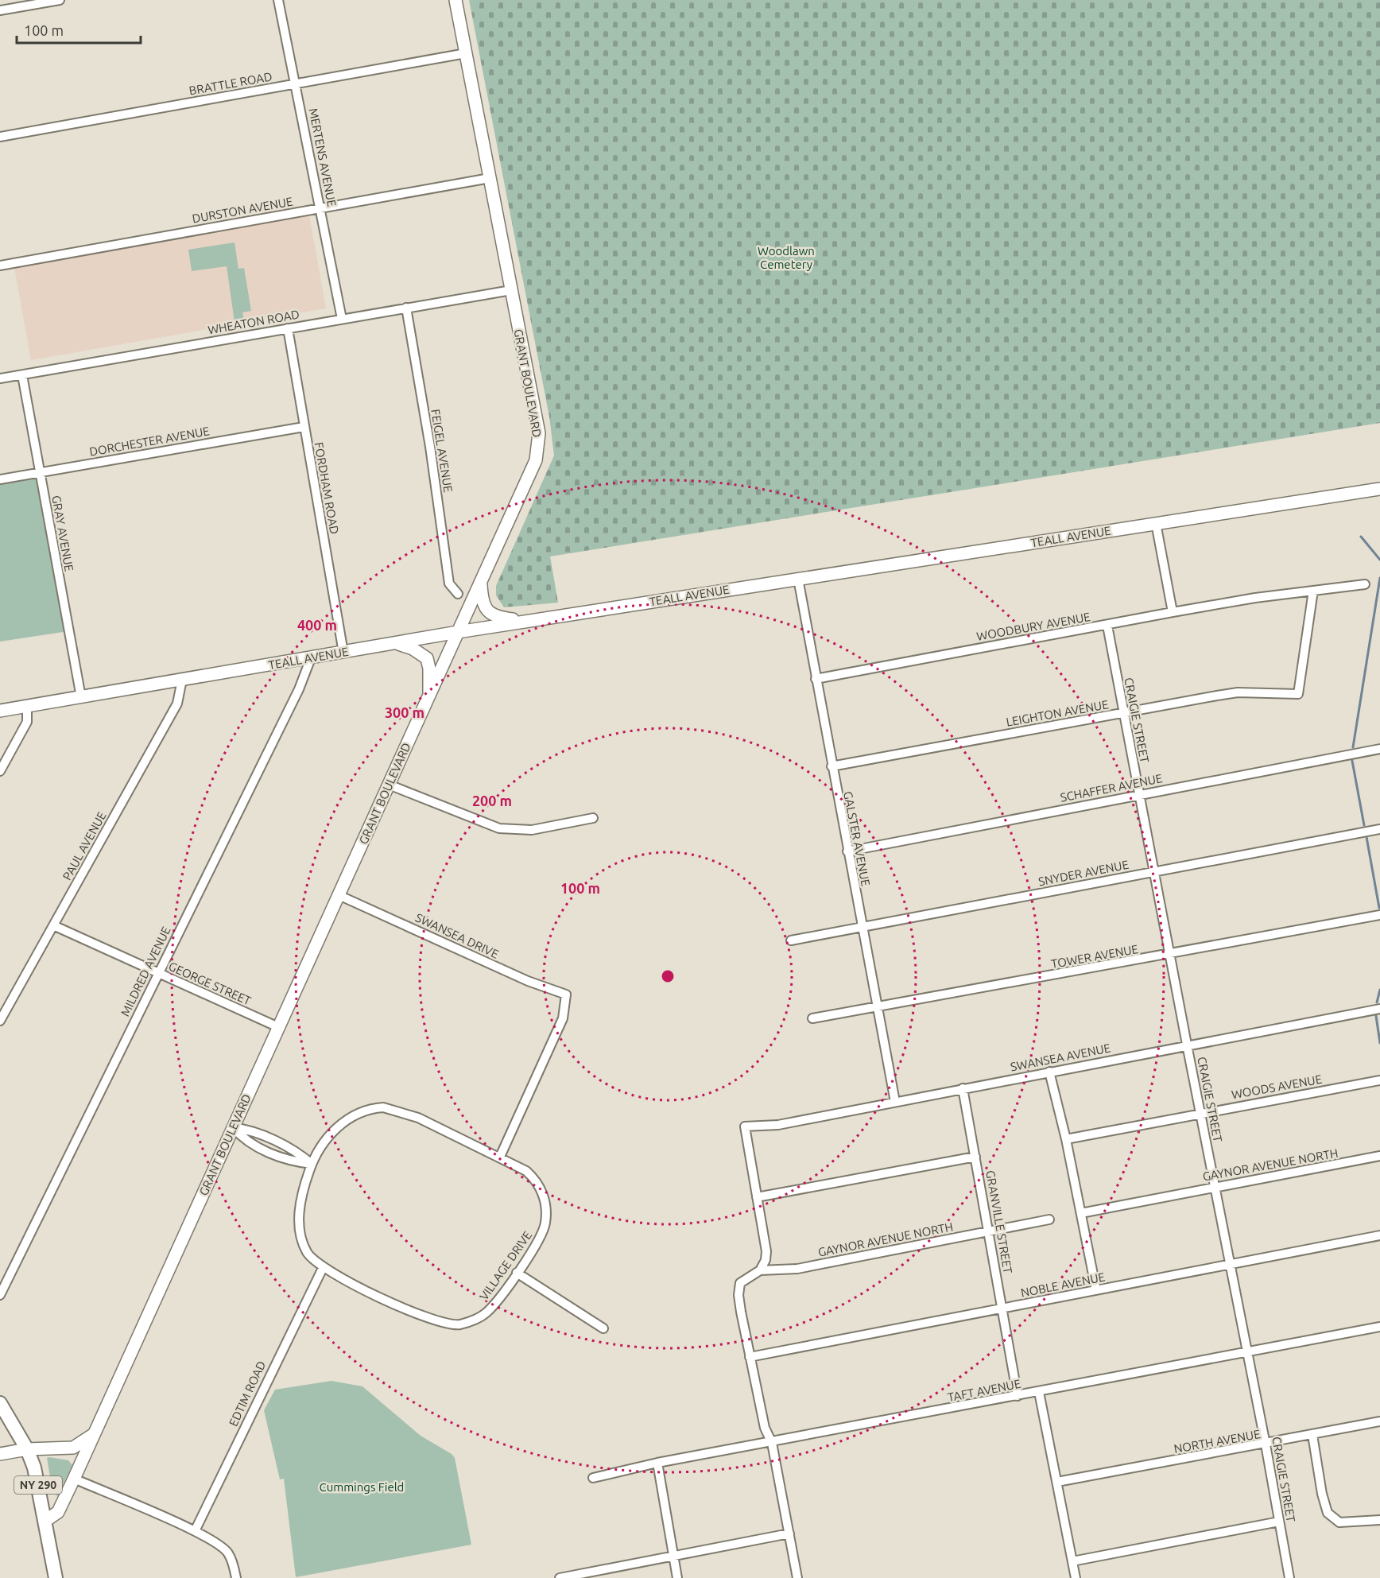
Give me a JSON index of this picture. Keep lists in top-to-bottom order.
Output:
{
  "streets": {
    "main road": ["NY 290"],
    "street": [
      "BRATTLE ROAD",
      "MERTENS AVENUE",
      "DURSTON AVENUE",
      "WHEATON ROAD",
      "GRANT BOULEVARD",
      "DORCHESTER AVENUE",
      "FEIGEL AVENUE",
      "FORDHAM ROAD",
      "GRAY AVENUE",
      "TEALL AVENUE",
      "WOODBURY AVENUE",
      "LEIGHTON AVENUE",
      "CRAIGIE STREET",
      "SCHAFFER AVENUE",
      "GALSTER AVENUE",
      "PAUL AVENUE",
      "SNYDER AVENUE",
      "SWANSEA DRIVE",
      "TOWER AVENUE",
      "MILDRED AVENUE",
      "GEORGE STREET",
      "SWANSEA AVENUE",
      "WOODS AVENUE",
      "GAYNOR AVENUE NORTH",
      "GRANVILLE STREET",
      "VILLAGE DRIVE",
      "NOBLE AVENUE",
      "TAFT AVENUE",
      "EDTIM ROAD",
      "NORTH AVENUE"
    ]
  },
  "crossings": [
    ["BRATTLE ROAD", "MERTENS AVENUE"],
    ["BRATTLE ROAD", "GRANT BOULEVARD"],
    ["MERTENS AVENUE", "DURSTON AVENUE"],
    ["MERTENS AVENUE", "WHEATON ROAD"],
    ["DURSTON AVENUE", "GRANT BOULEVARD"],
    ["WHEATON ROAD", "GRANT BOULEVARD"],
    ["WHEATON ROAD", "FEIGEL AVENUE"],
    ["WHEATON ROAD", "FORDHAM ROAD"],
    ["WHEATON ROAD", "GRAY AVENUE"],
    ["GRANT BOULEVARD", "TEALL AVENUE"],
    ["GRANT BOULEVARD", "SWANSEA DRIVE"],
    ["GRANT BOULEVARD", "GEORGE STREET"],
    ["GRANT BOULEVARD", "NY 290"],
    ["DORCHESTER AVENUE", "FORDHAM ROAD"],
    ["DORCHESTER AVENUE", "GRAY AVENUE"],
    ["FORDHAM ROAD", "TEALL AVENUE"],
    ["GRAY AVENUE", "TEALL AVENUE"],
    ["TEALL AVENUE", "GALSTER AVENUE"],
    ["TEALL AVENUE", "PAUL AVENUE"],
    ["TEALL AVENUE", "MILDRED AVENUE"],
    ["WOODBURY AVENUE", "LEIGHTON AVENUE"],
    ["WOODBURY AVENUE", "CRAIGIE STREET"],
    ["WOODBURY AVENUE", "GALSTER AVENUE"],
    ["LEIGHTON AVENUE", "CRAIGIE STREET"],
    ["LEIGHTON AVENUE", "GALSTER AVENUE"],
    ["CRAIGIE STREET", "SCHAFFER AVENUE"],
    ["CRAIGIE STREET", "SNYDER AVENUE"],
    ["CRAIGIE STREET", "TOWER AVENUE"],
    ["CRAIGIE STREET", "SWANSEA AVENUE"],
    ["CRAIGIE STREET", "WOODS AVENUE"],
    ["CRAIGIE STREET", "GAYNOR AVENUE NORTH"],
    ["CRAIGIE STREET", "NOBLE AVENUE"],
    ["CRAIGIE STREET", "TAFT AVENUE"],
    ["CRAIGIE STREET", "NORTH AVENUE"],
    ["SCHAFFER AVENUE", "GALSTER AVENUE"],
    ["GALSTER AVENUE", "SNYDER AVENUE"],
    ["GALSTER AVENUE", "TOWER AVENUE"],
    ["GALSTER AVENUE", "SWANSEA AVENUE"],
    ["PAUL AVENUE", "GEORGE STREET"],
    ["SWANSEA DRIVE", "VILLAGE DRIVE"],
    ["MILDRED AVENUE", "GEORGE STREET"],
    ["SWANSEA AVENUE", "GRANVILLE STREET"],
    ["GAYNOR AVENUE NORTH", "GRANVILLE STREET"],
    ["GRANVILLE STREET", "NOBLE AVENUE"],
    ["GRANVILLE STREET", "TAFT AVENUE"],
    ["VILLAGE DRIVE", "EDTIM ROAD"]
  ],
  "parks": ["Woodlawn Cemetery", "Cummings Field"],
  "scale_bar": "100 m",
  "rings": [
    "400 m",
    "300 m",
    "200 m",
    "100 m"
  ]
}
